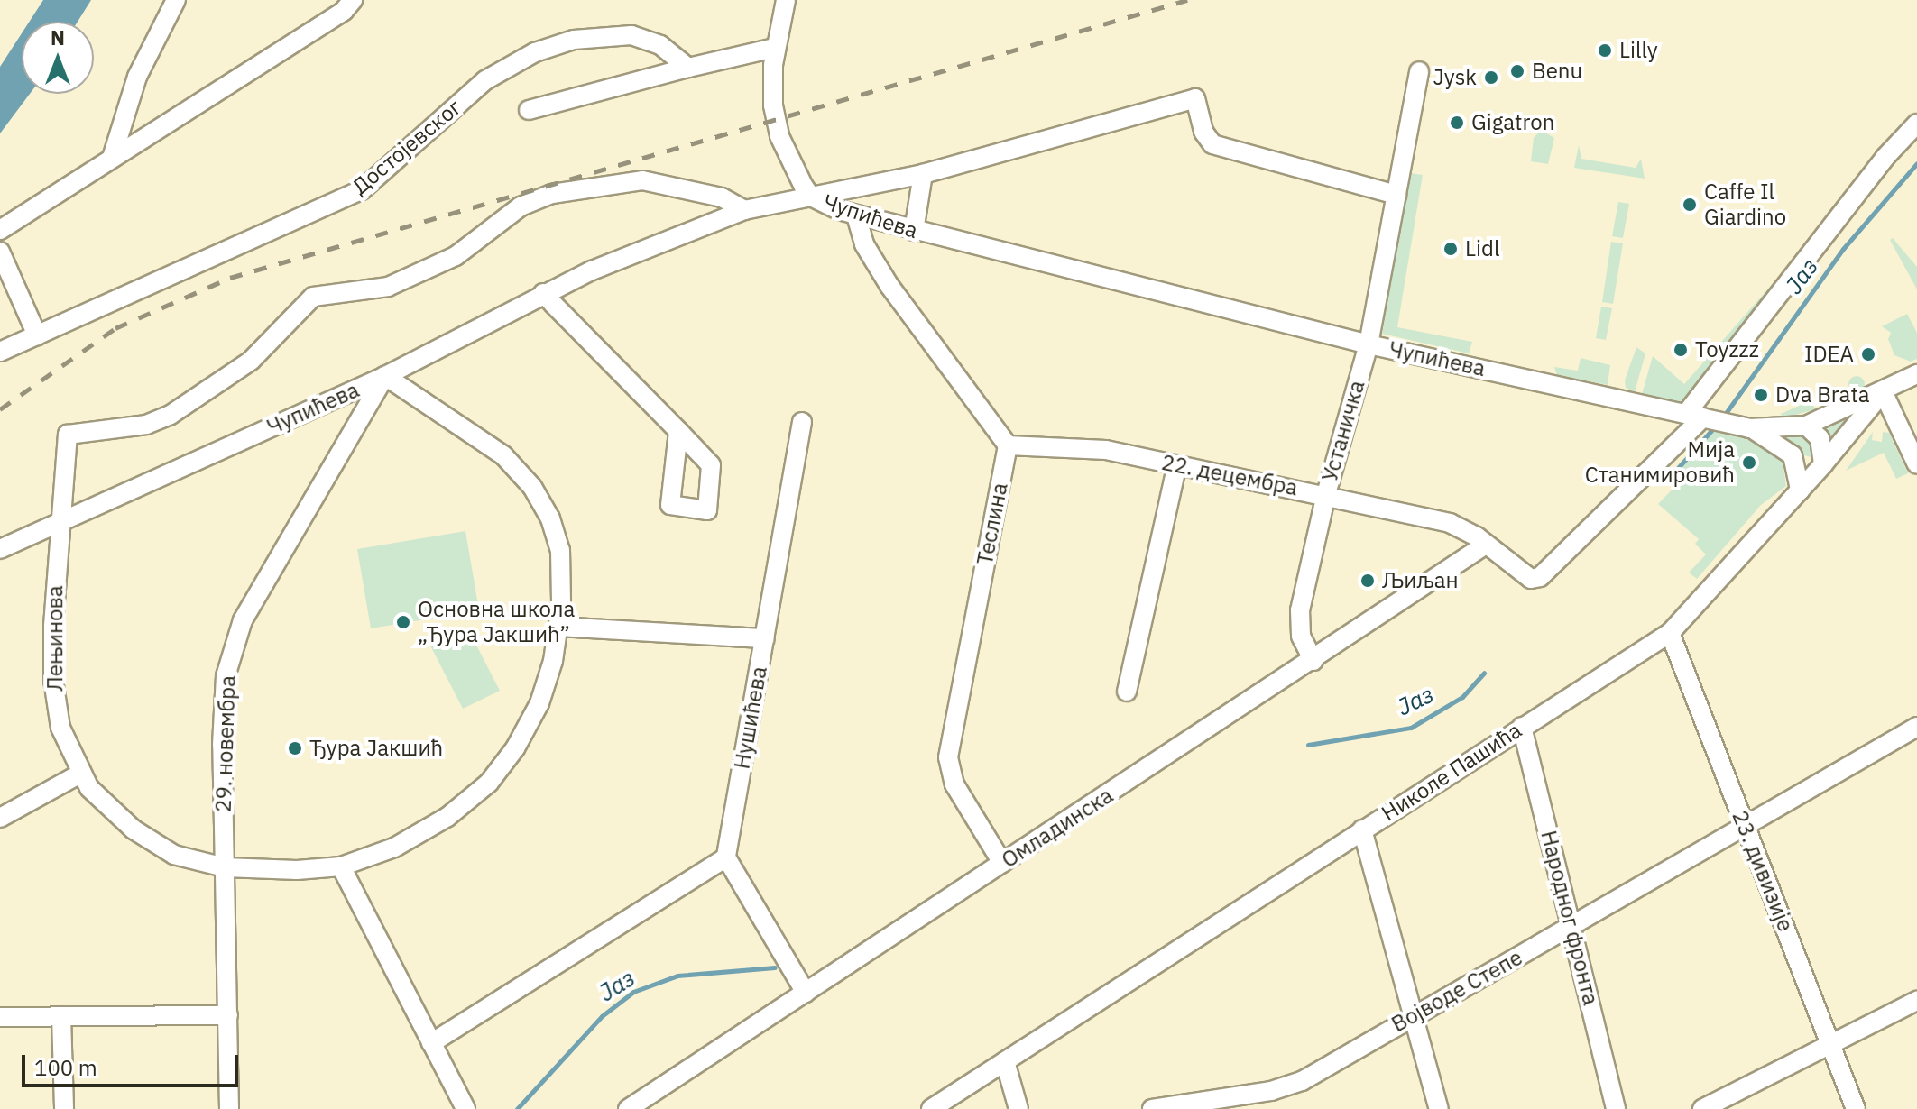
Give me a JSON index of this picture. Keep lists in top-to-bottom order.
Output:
{
  "streets": {
    "street": [
      "Достојевског",
      "Чупићева",
      "Устаничка",
      "22. децембра",
      "Теслина",
      "Лењинова",
      "Нушићева",
      "29. новембра",
      "Николе Пашића",
      "Омладинска",
      "23. дивизије",
      "Народног фронта",
      "Војводе Степе"
    ]
  },
  "crossings": [
    ["Чупићева", "Устаничка"],
    ["Чупићева", "22. децембра"],
    ["Чупићева", "Лењинова"],
    ["Чупићева", "29. новембра"],
    ["Устаничка", "22. децембра"],
    ["Устаничка", "Омладинска"],
    ["22. децембра", "Теслина"],
    ["22. децембра", "Омладинска"],
    ["Теслина", "Омладинска"],
    ["Лењинова", "29. новембра"],
    ["Николе Пашића", "23. дивизије"],
    ["Николе Пашића", "Народног фронта"],
    ["23. дивизије", "Војводе Степе"],
    ["Народног фронта", "Војводе Степе"]
  ],
  "water": ["Јаз"],
  "places": [
    "Lilly",
    "Benu",
    "Jysk",
    "Gigatron",
    "Caffe Il Giardino",
    "Lidl",
    "Toyzzz",
    "IDEA",
    "Dva Brata",
    "Мија Станимировић",
    "Љиљан",
    "Основна школа „Ђура Јакшић”",
    "Ђура Јакшић"
  ],
  "scale_bar": "100 m",
  "north": "top"
}
